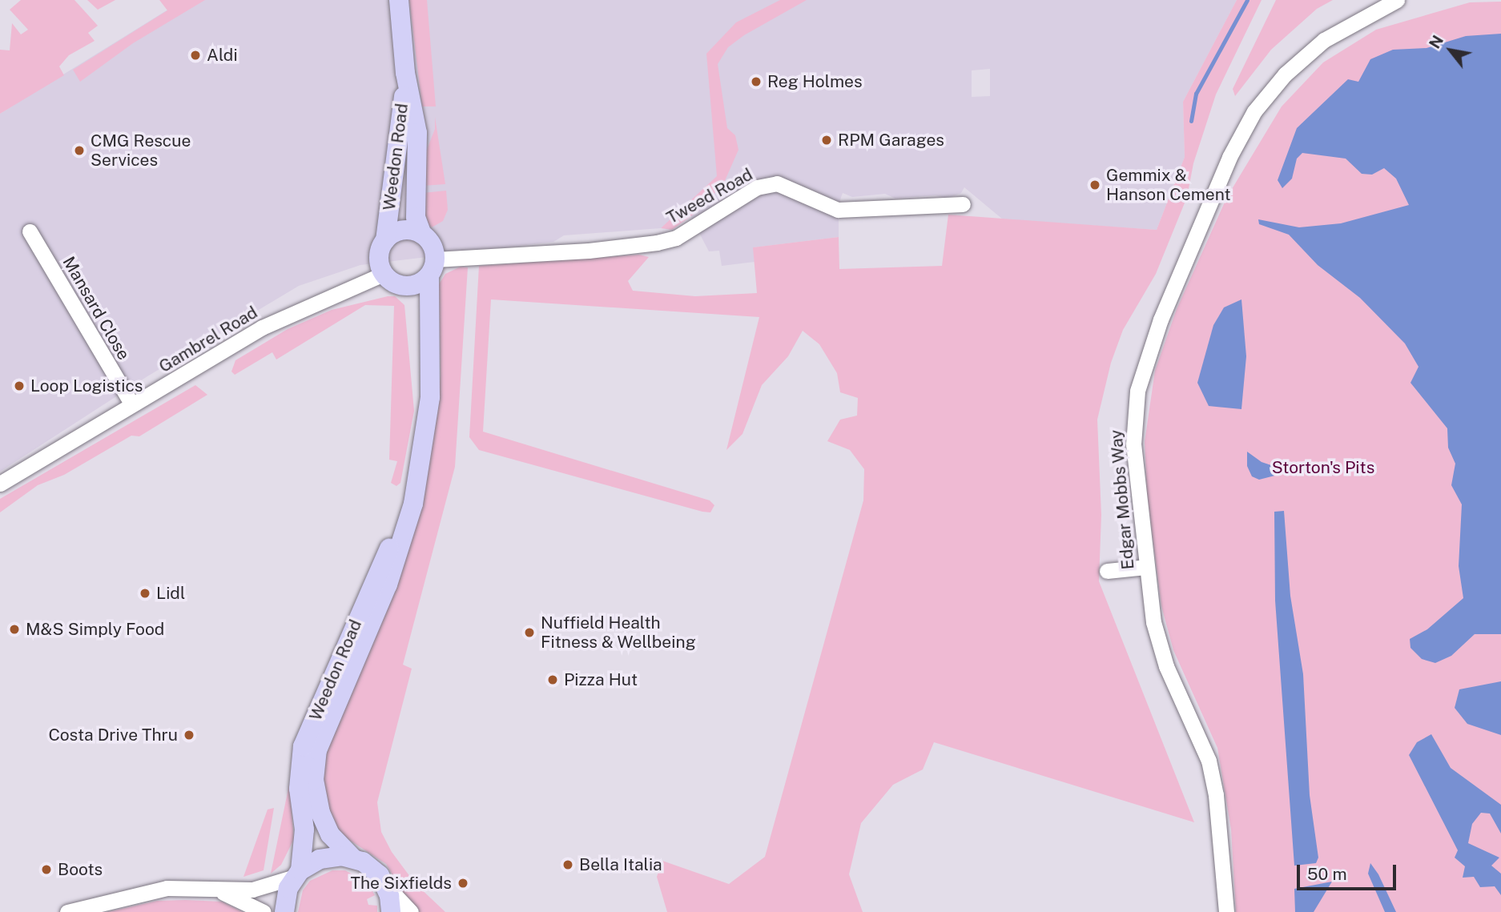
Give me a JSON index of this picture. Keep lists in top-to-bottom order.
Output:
{
  "streets": {
    "main road": ["Weedon Road"],
    "street": [
      "Tweed Road",
      "Mansard Close",
      "Gambrel Road",
      "Edgar Mobbs Way"
    ]
  },
  "crossings": [
    ["Weedon Road", "Tweed Road"],
    ["Weedon Road", "Gambrel Road"],
    ["Tweed Road", "Gambrel Road"],
    ["Mansard Close", "Gambrel Road"]
  ],
  "parks": ["Storton's Pits"],
  "places": [
    "Aldi",
    "Reg Holmes",
    "RPM Garages",
    "CMG Rescue Services",
    "Gemmix & Hanson Cement",
    "Loop Logistics",
    "Lidl",
    "M&S Simply Food",
    "Nuffield Health Fitness & Wellbeing",
    "Pizza Hut",
    "Costa Drive Thru",
    "Bella Italia",
    "Boots",
    "The Sixfields"
  ],
  "scale_bar": "50 m",
  "north": "top left"
}
